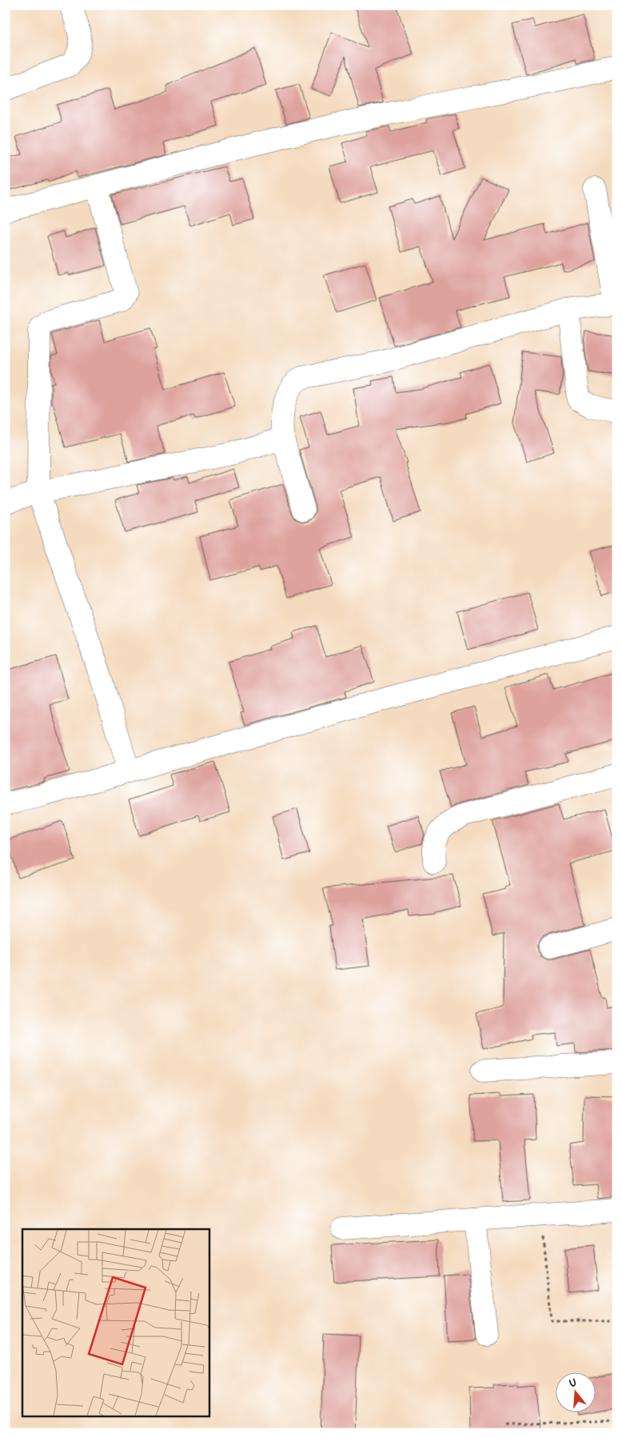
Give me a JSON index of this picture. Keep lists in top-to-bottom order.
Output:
{
  "north": "top"
}
